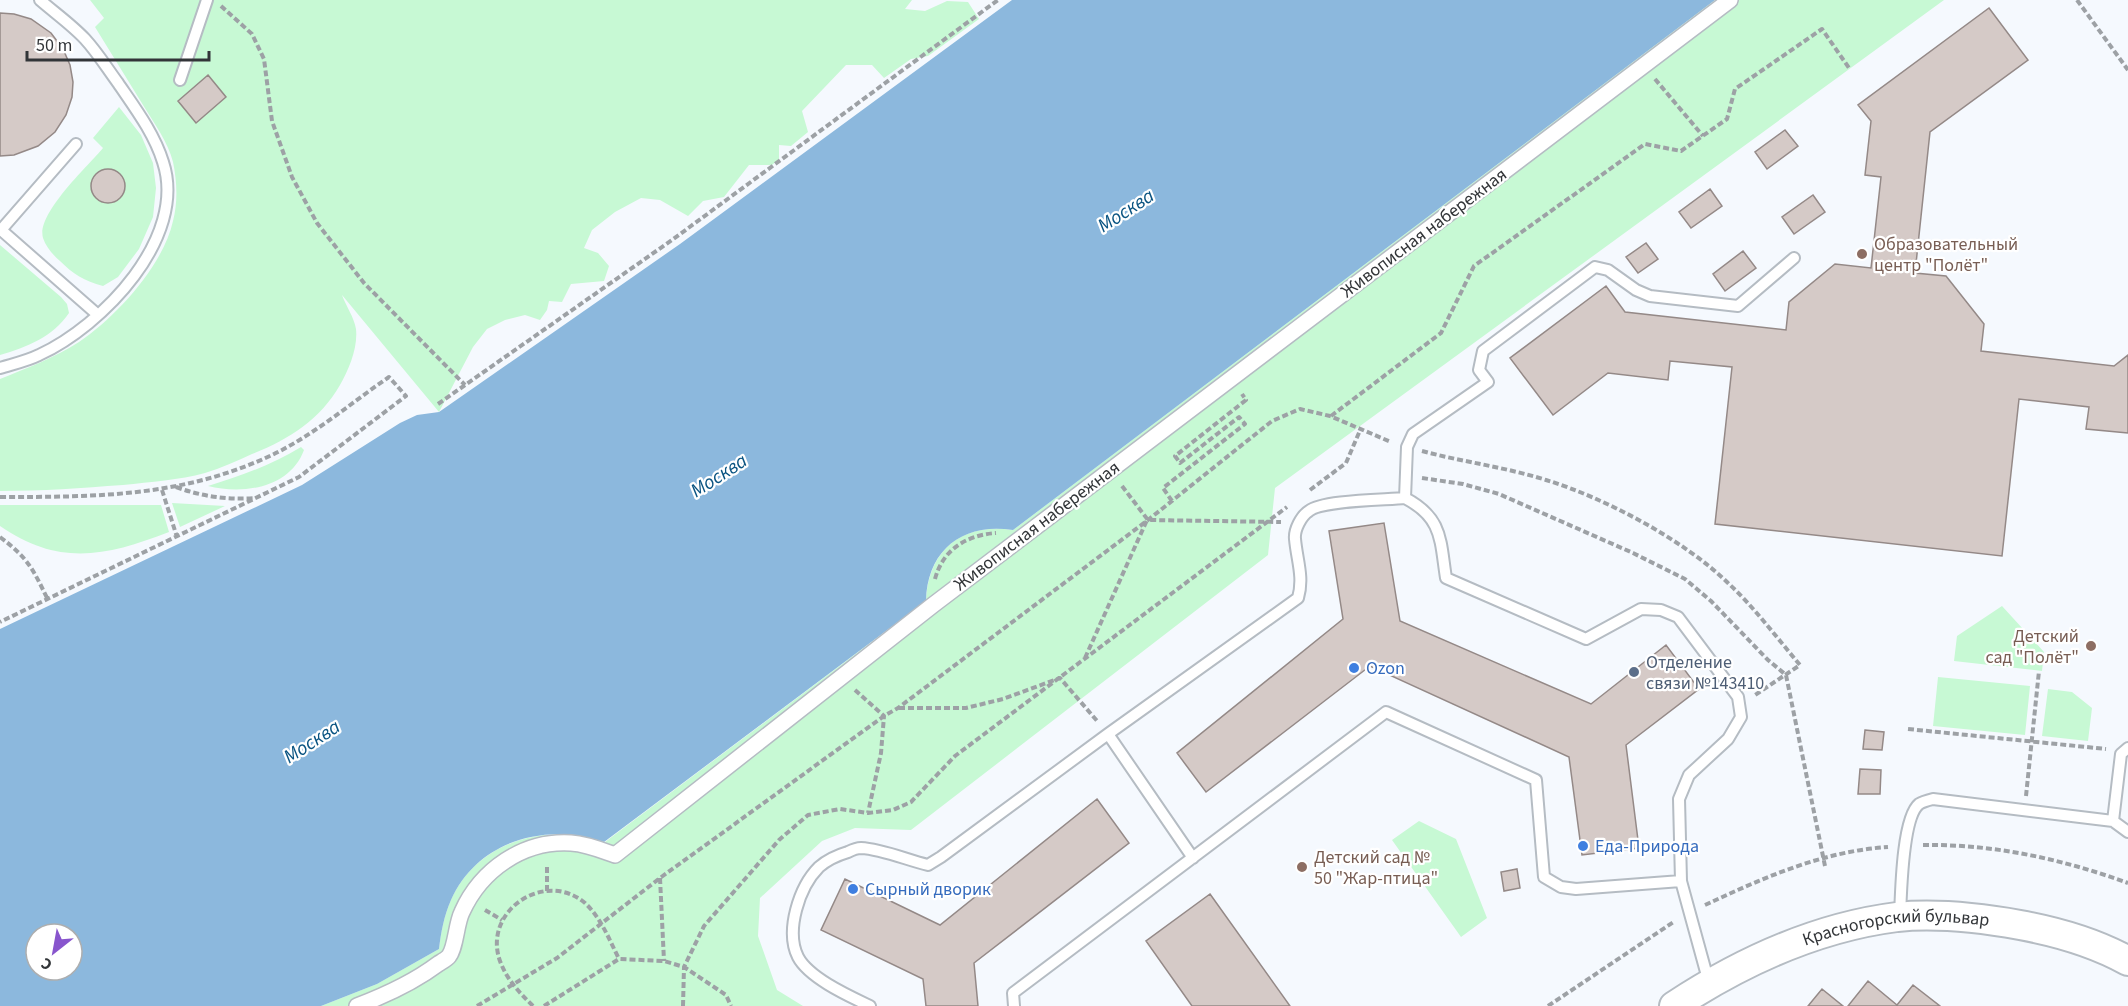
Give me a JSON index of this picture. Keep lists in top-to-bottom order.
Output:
{
  "streets": {
    "main road": ["Красногорский бульвар"],
    "street": ["Живописная набережная"]
  },
  "water": ["Москва"],
  "places": [
    "Образовательный центр \"Полёт\"",
    "Детский сад \"Полёт\"",
    "Ozon",
    "Отделение связи №143410",
    "Еда-Природа",
    "Детский сад № 50 \"Жар-птица\"",
    "Сырный дворик"
  ],
  "scale_bar": "50 m",
  "north": "bottom left"
}
